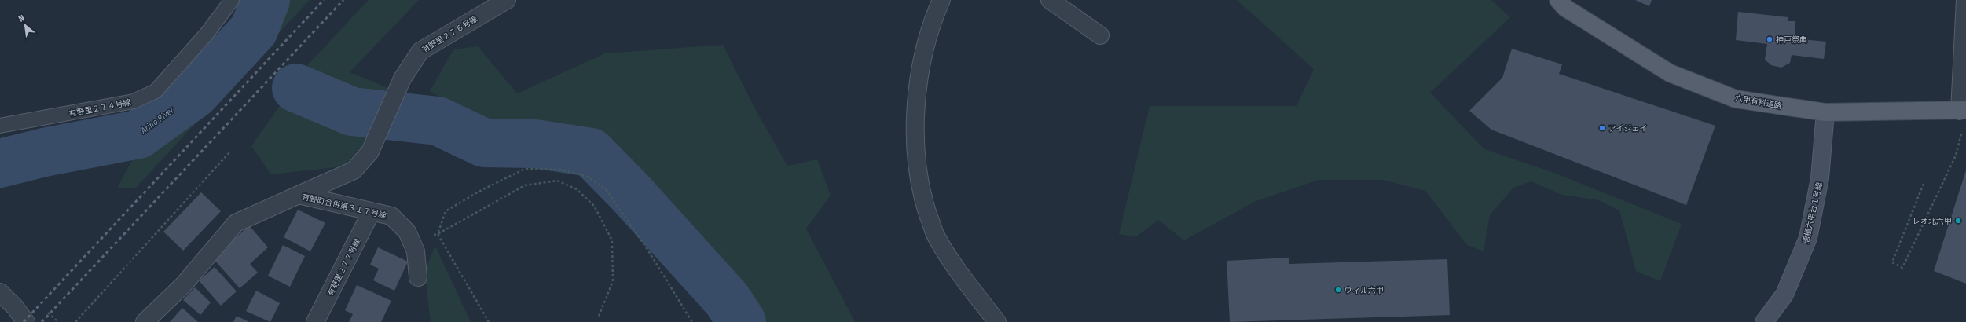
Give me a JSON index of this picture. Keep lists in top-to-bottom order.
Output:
{
  "streets": {
    "main road": ["六甲有料道路"],
    "street": [
      "有野里２７６号線",
      "有野町合併第３１７号線",
      "唐櫃六甲台１号線",
      "有野里２７７号線"
    ],
    "lane": ["有野里２７４号線"]
  },
  "crossings": [
    ["有野里２７６号線", "有野町合併第３１７号線"],
    ["六甲有料道路", "唐櫃六甲台１号線"],
    ["有野町合併第３１７号線", "有野里２７７号線"]
  ],
  "water": ["Arino River"],
  "places": [
    "神戸祭典",
    "アイジェイ",
    "レオ北六甲",
    "ウィル六甲"
  ],
  "north": "top left"
}
